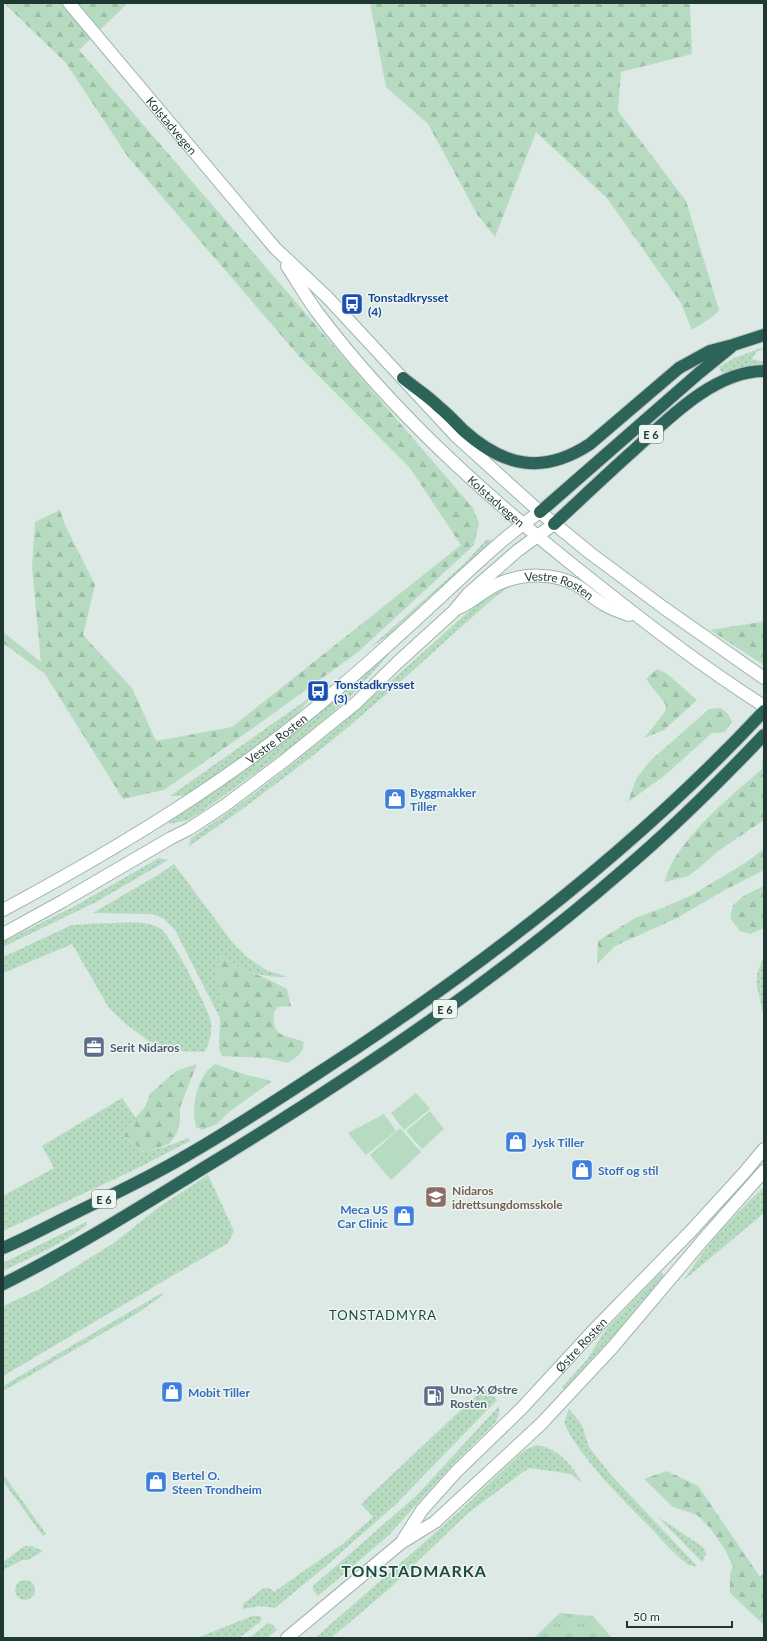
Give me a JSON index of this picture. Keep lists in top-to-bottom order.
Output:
{
  "streets": {
    "highway": ["E 6"],
    "main road": ["Kolstadvegen", "Vestre Rosten", "Østre Rosten"]
  },
  "crossings": [
    ["Kolstadvegen", "E 6"],
    ["Kolstadvegen", "Vestre Rosten"],
    ["E 6", "Vestre Rosten"]
  ],
  "districts": ["TONSTADMYRA", "TONSTADMARKA"],
  "places": {
    "bus stop": ["Tonstadkrysset (4)", "Tonstadkrysset (3)"],
    "shop": [
      "Byggmakker Tiller",
      "Jysk Tiller",
      "Stoff og stil",
      "Meca US Car Clinic",
      "Mobit Tiller",
      "Bertel O. Steen Trondheim"
    ],
    "office": ["Serit Nidaros"],
    "school or university": ["Nidaros idrettsungdomsskole"],
    "fuel station": ["Uno-X Østre Rosten"]
  },
  "scale_bar": "50 m"
}
